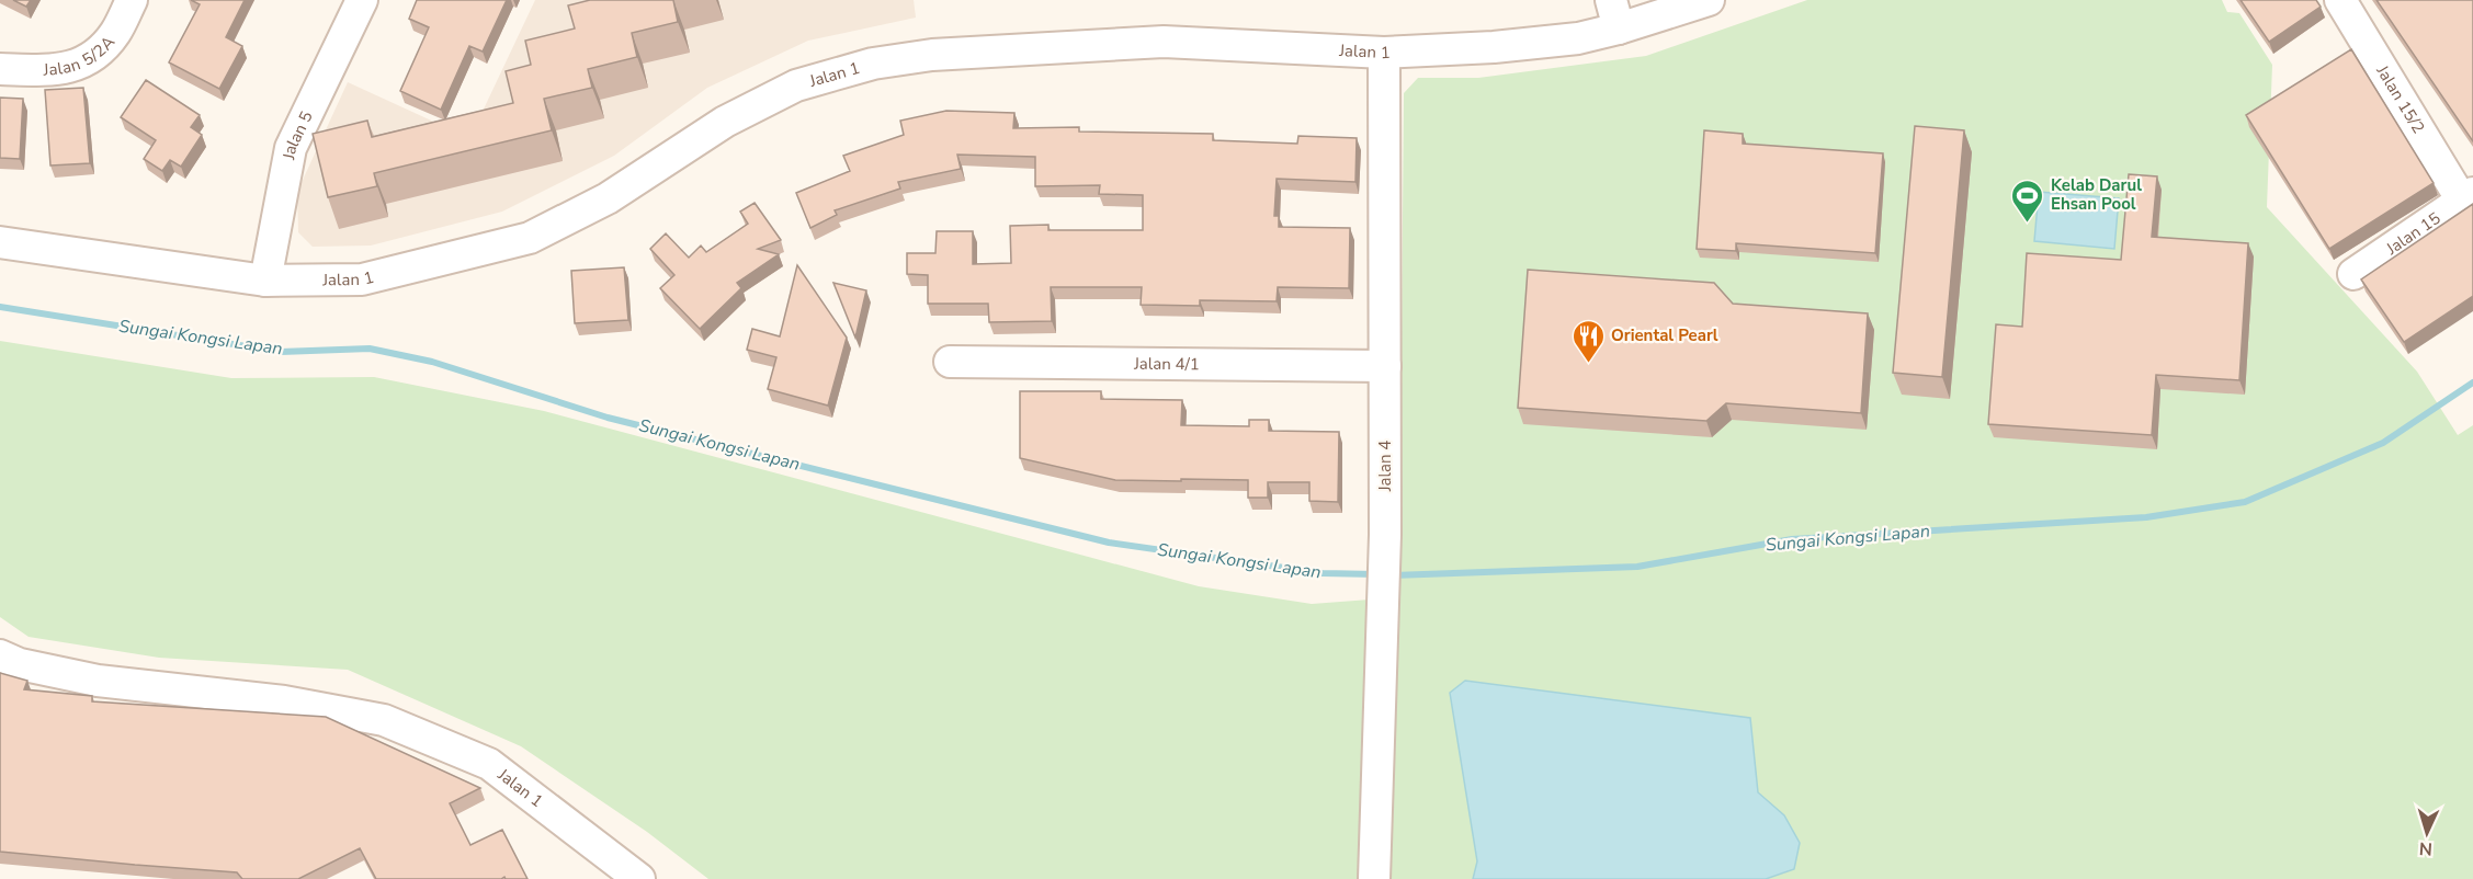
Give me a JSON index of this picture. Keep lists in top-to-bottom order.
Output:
{
  "streets": {
    "street": [
      "Jalan 5/2A",
      "Jalan 1",
      "Jalan 15/2",
      "Jalan 5",
      "Jalan 15",
      "Jalan 4/1",
      "Jalan 4"
    ]
  },
  "crossings": [
    ["Jalan 1", "Jalan 5"],
    ["Jalan 1", "Jalan 4"],
    ["Jalan 15/2", "Jalan 15"],
    ["Jalan 4/1", "Jalan 4"]
  ],
  "water": ["Sungai Kongsi Lapan"],
  "places": {
    "sports": ["Kelab Darul Ehsan Pool"],
    "restaurant": ["Oriental Pearl"]
  },
  "north": "bottom"
}
